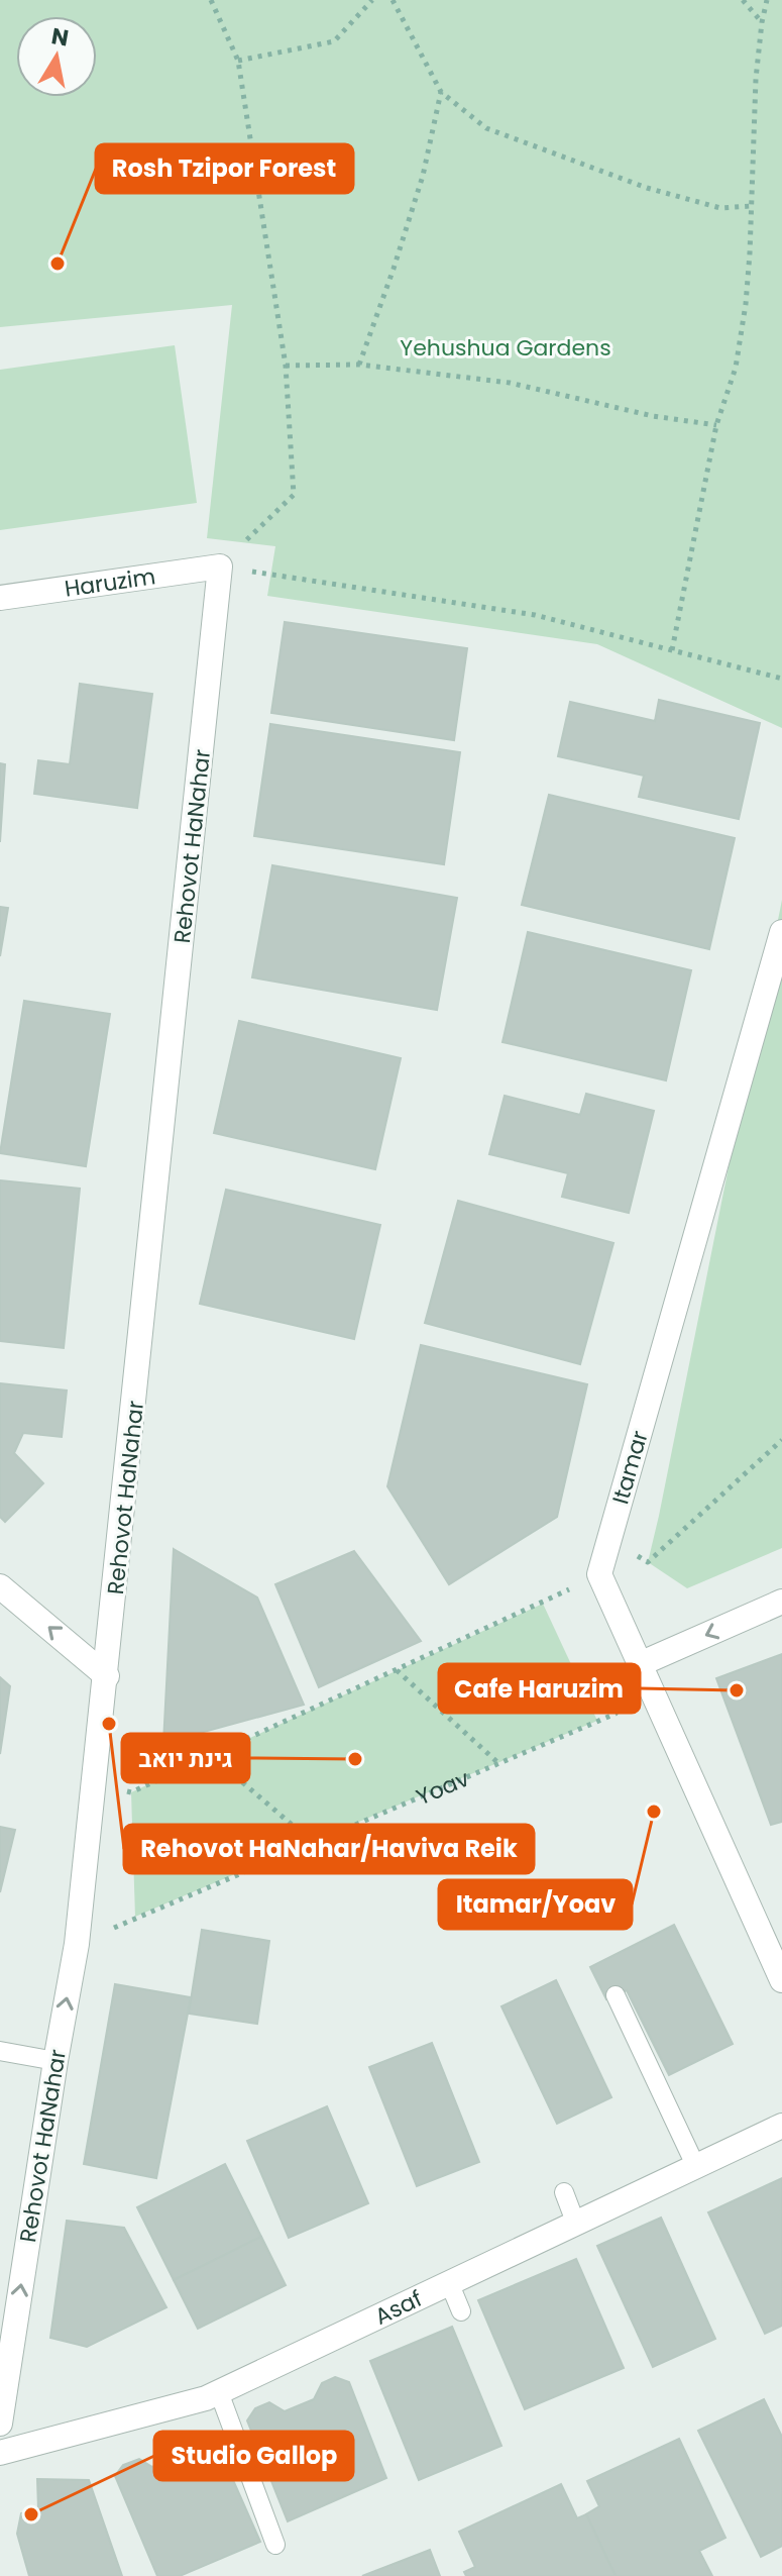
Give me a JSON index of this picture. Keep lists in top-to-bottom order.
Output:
{
  "streets": {
    "street": [
      "Haruzim",
      "Rehovot HaNahar",
      "Itamar",
      "Asaf"
    ],
    "path": ["Yoav"]
  },
  "crossings": [
    ["Haruzim", "Rehovot HaNahar"],
    ["Rehovot HaNahar", "Yoav"]
  ],
  "parks": ["Yehushua Gardens"],
  "places": [
    "Rosh Tzipor Forest",
    "Cafe Haruzim",
    "Rehovot HaNahar/Haviva Reik",
    "גינת יואב",
    "Itamar/Yoav",
    "Studio Gallop"
  ],
  "north": "top"
}
